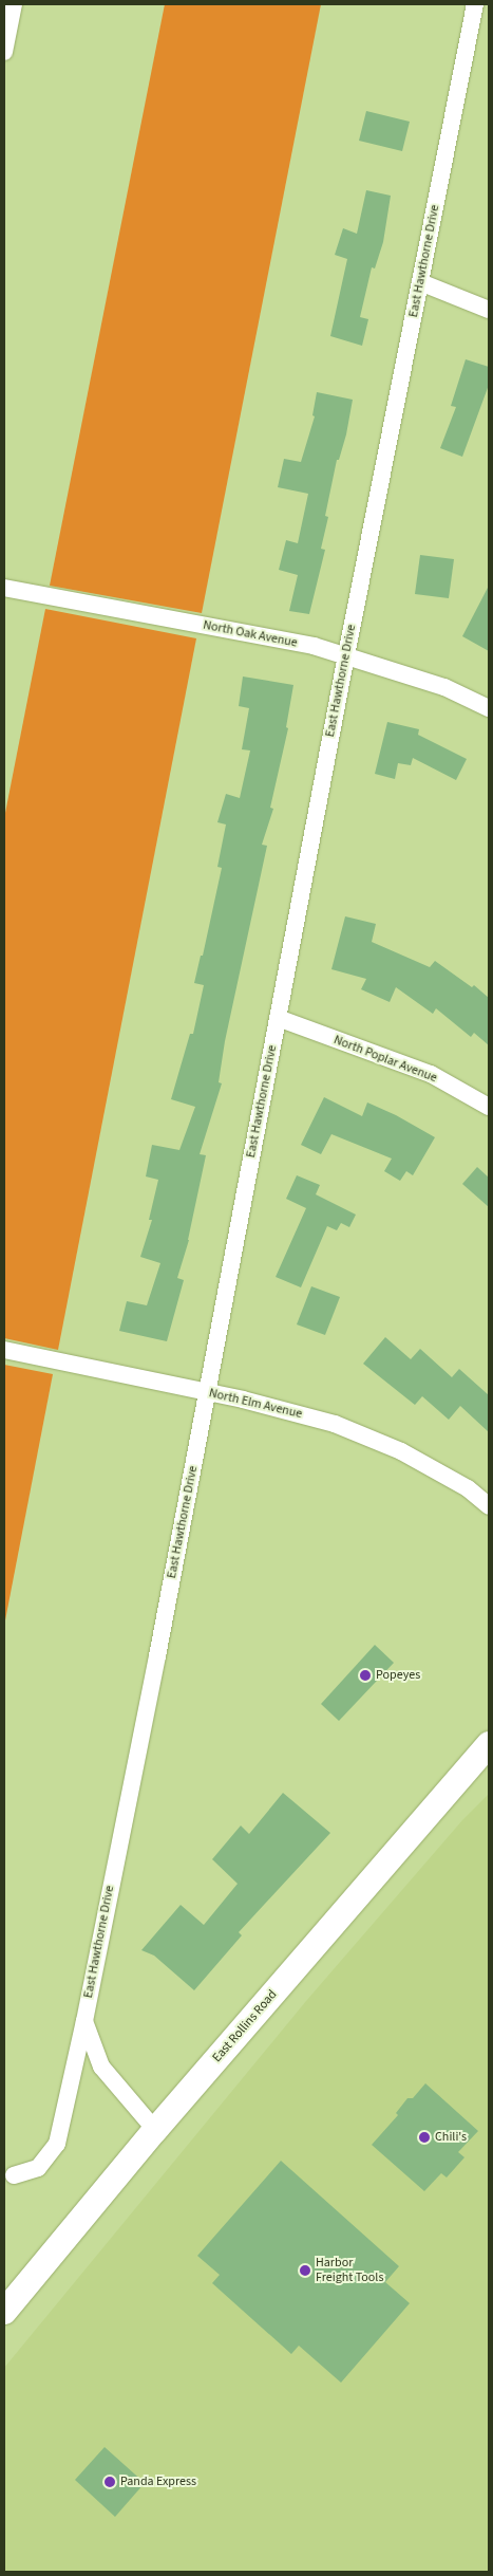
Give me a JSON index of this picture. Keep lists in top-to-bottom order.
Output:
{
  "streets": {
    "main road": ["East Rollins Road"],
    "street": [
      "East Hawthorne Drive",
      "North Oak Avenue",
      "North Poplar Avenue",
      "North Elm Avenue"
    ]
  },
  "crossings": [
    ["East Hawthorne Drive", "North Oak Avenue"],
    ["East Hawthorne Drive", "North Poplar Avenue"],
    ["East Hawthorne Drive", "North Elm Avenue"]
  ],
  "places": [
    "Popeyes",
    "Chili's",
    "Harbor Freight Tools",
    "Panda Express"
  ]
}
